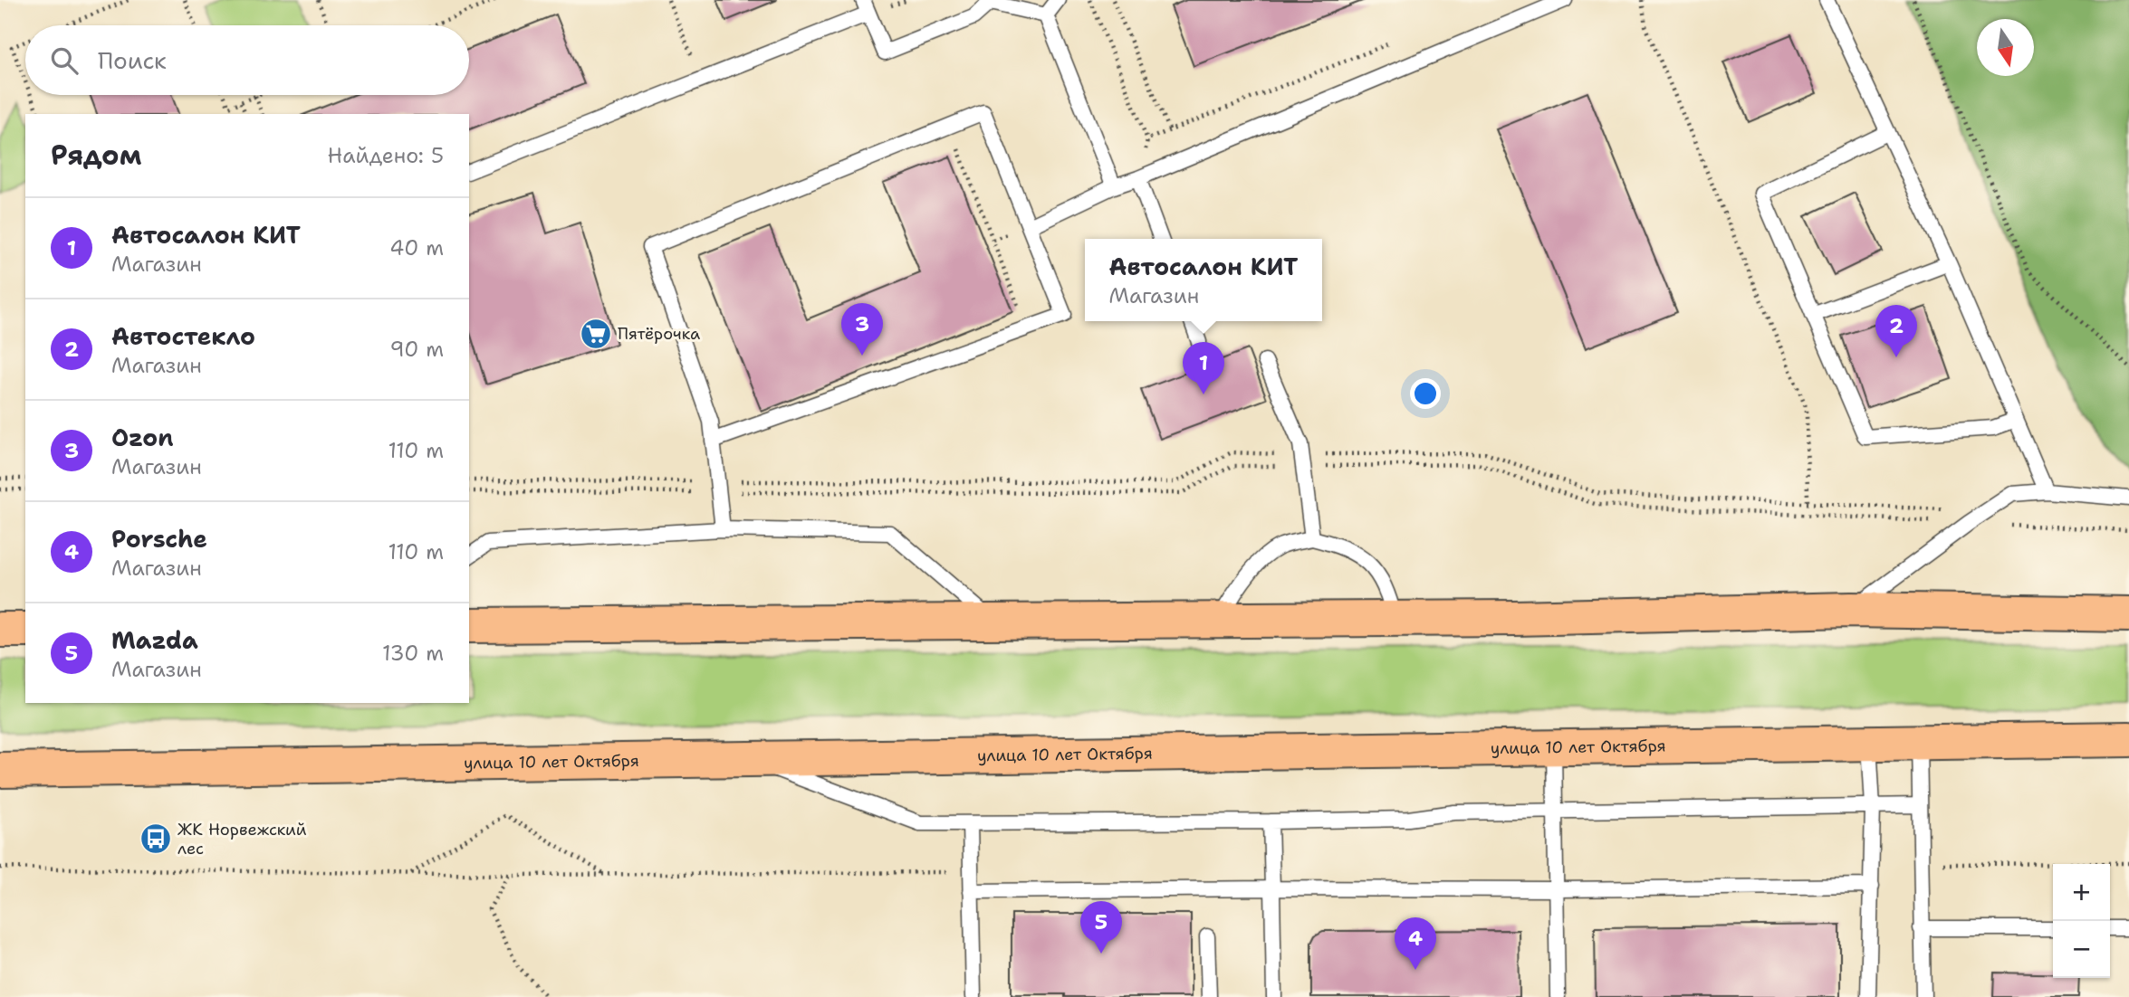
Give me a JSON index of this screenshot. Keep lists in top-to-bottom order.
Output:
{
  "streets": {
    "main road": ["улица 10 лет Октября"]
  },
  "places": {
    "supermarket": ["Пятёрочка"],
    "bus stop": ["ЖК Норвежский лес"]
  },
  "north": "bottom",
  "page": {
    "search": "Поиск",
    "heading": ["Рядом", "Найдено: 5"],
    "list": [
      {
        "mark": "1",
        "name": "Автосалон КИТ",
        "note": "Магазин",
        "value": "40 m"
      },
      {
        "mark": "2",
        "name": "Автостекло",
        "note": "Магазин",
        "value": "90 m"
      },
      {
        "mark": "3",
        "name": "Ozon",
        "note": "Магазин",
        "value": "110 m"
      },
      {
        "mark": "4",
        "name": "Porsche",
        "note": "Магазин",
        "value": "110 m"
      },
      {
        "mark": "5",
        "name": "Mazda",
        "note": "Магазин",
        "value": "130 m"
      }
    ],
    "popup": ["Автосалон КИТ", "Магазин"],
    "pins": [
      "3",
      "2",
      "1",
      "5",
      "4"
    ],
    "map_buttons": ["+", "−"]
  }
}
